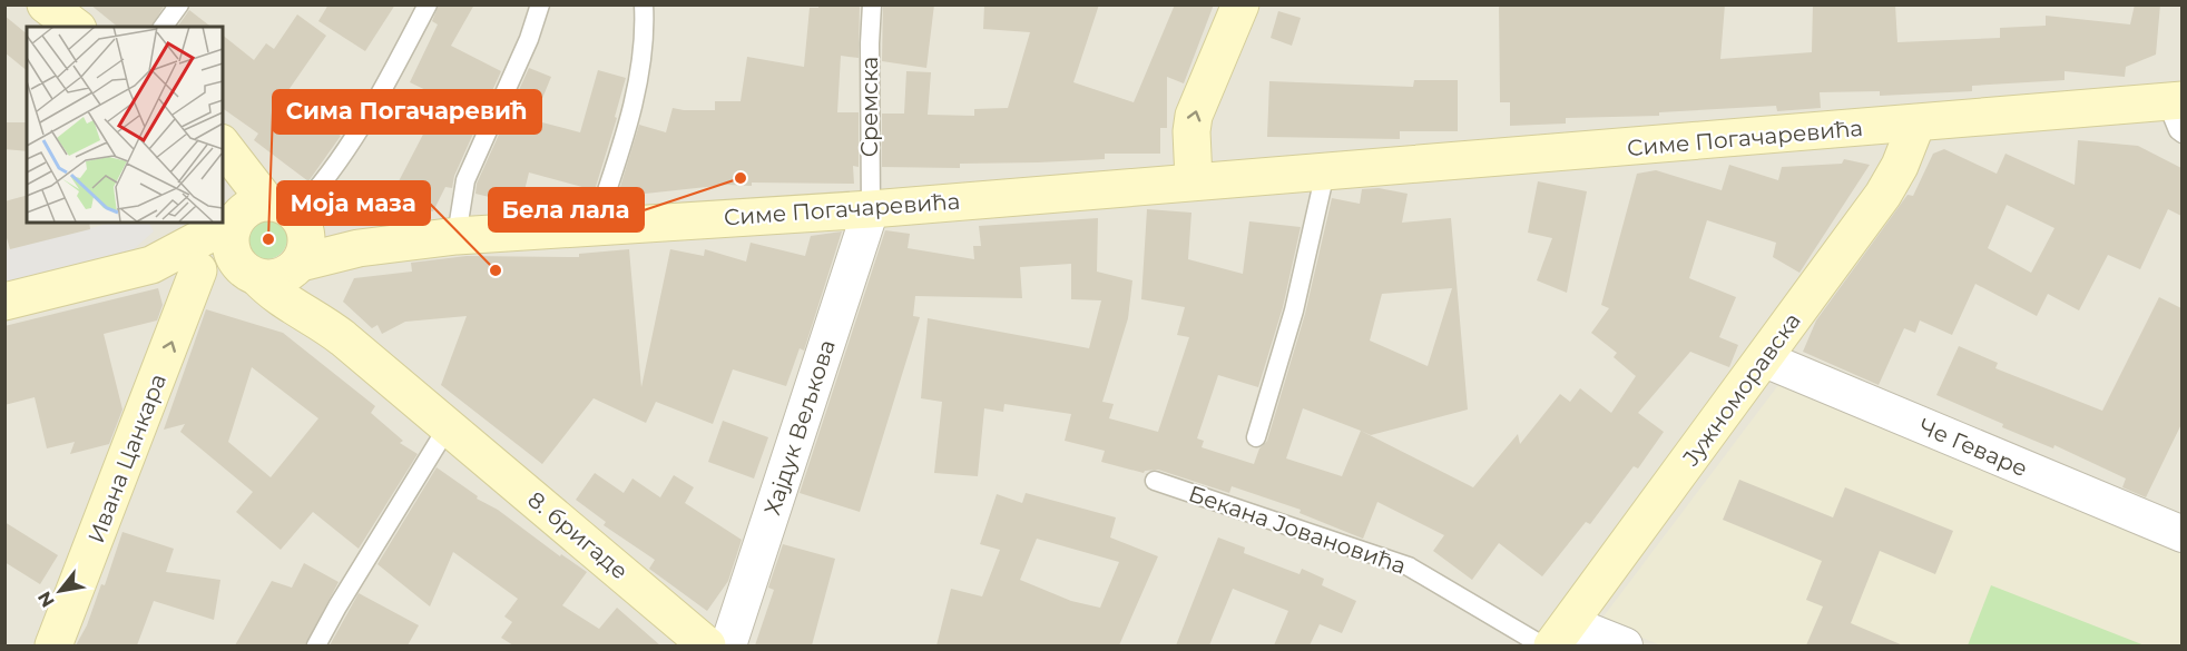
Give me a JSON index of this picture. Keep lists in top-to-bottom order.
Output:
{
  "streets": {
    "main road": [
      "Симе Погачаревића",
      "Јужноморавска",
      "Ивана Цанкара",
      "8. бригаде"
    ],
    "street": ["Хајдук Вељкова", "Че Геваре", "Бекана Јовановића"],
    "lane": ["Сремска"]
  },
  "crossings": [
    ["Сремска", "Симе Погачаревића"],
    ["Сремска", "Хајдук Вељкова"],
    ["Симе Погачаревића", "Јужноморавска"],
    ["Симе Погачаревића", "Хајдук Вељкова"],
    ["Симе Погачаревића", "8. бригаде"],
    ["Јужноморавска", "Че Геваре"],
    ["Јужноморавска", "Бекана Јовановића"]
  ],
  "one_way": ["Ивана Цанкара"],
  "places": ["Бела лала", "Сима Погачаревић", "Моја маза"],
  "north": "bottom left"
}
